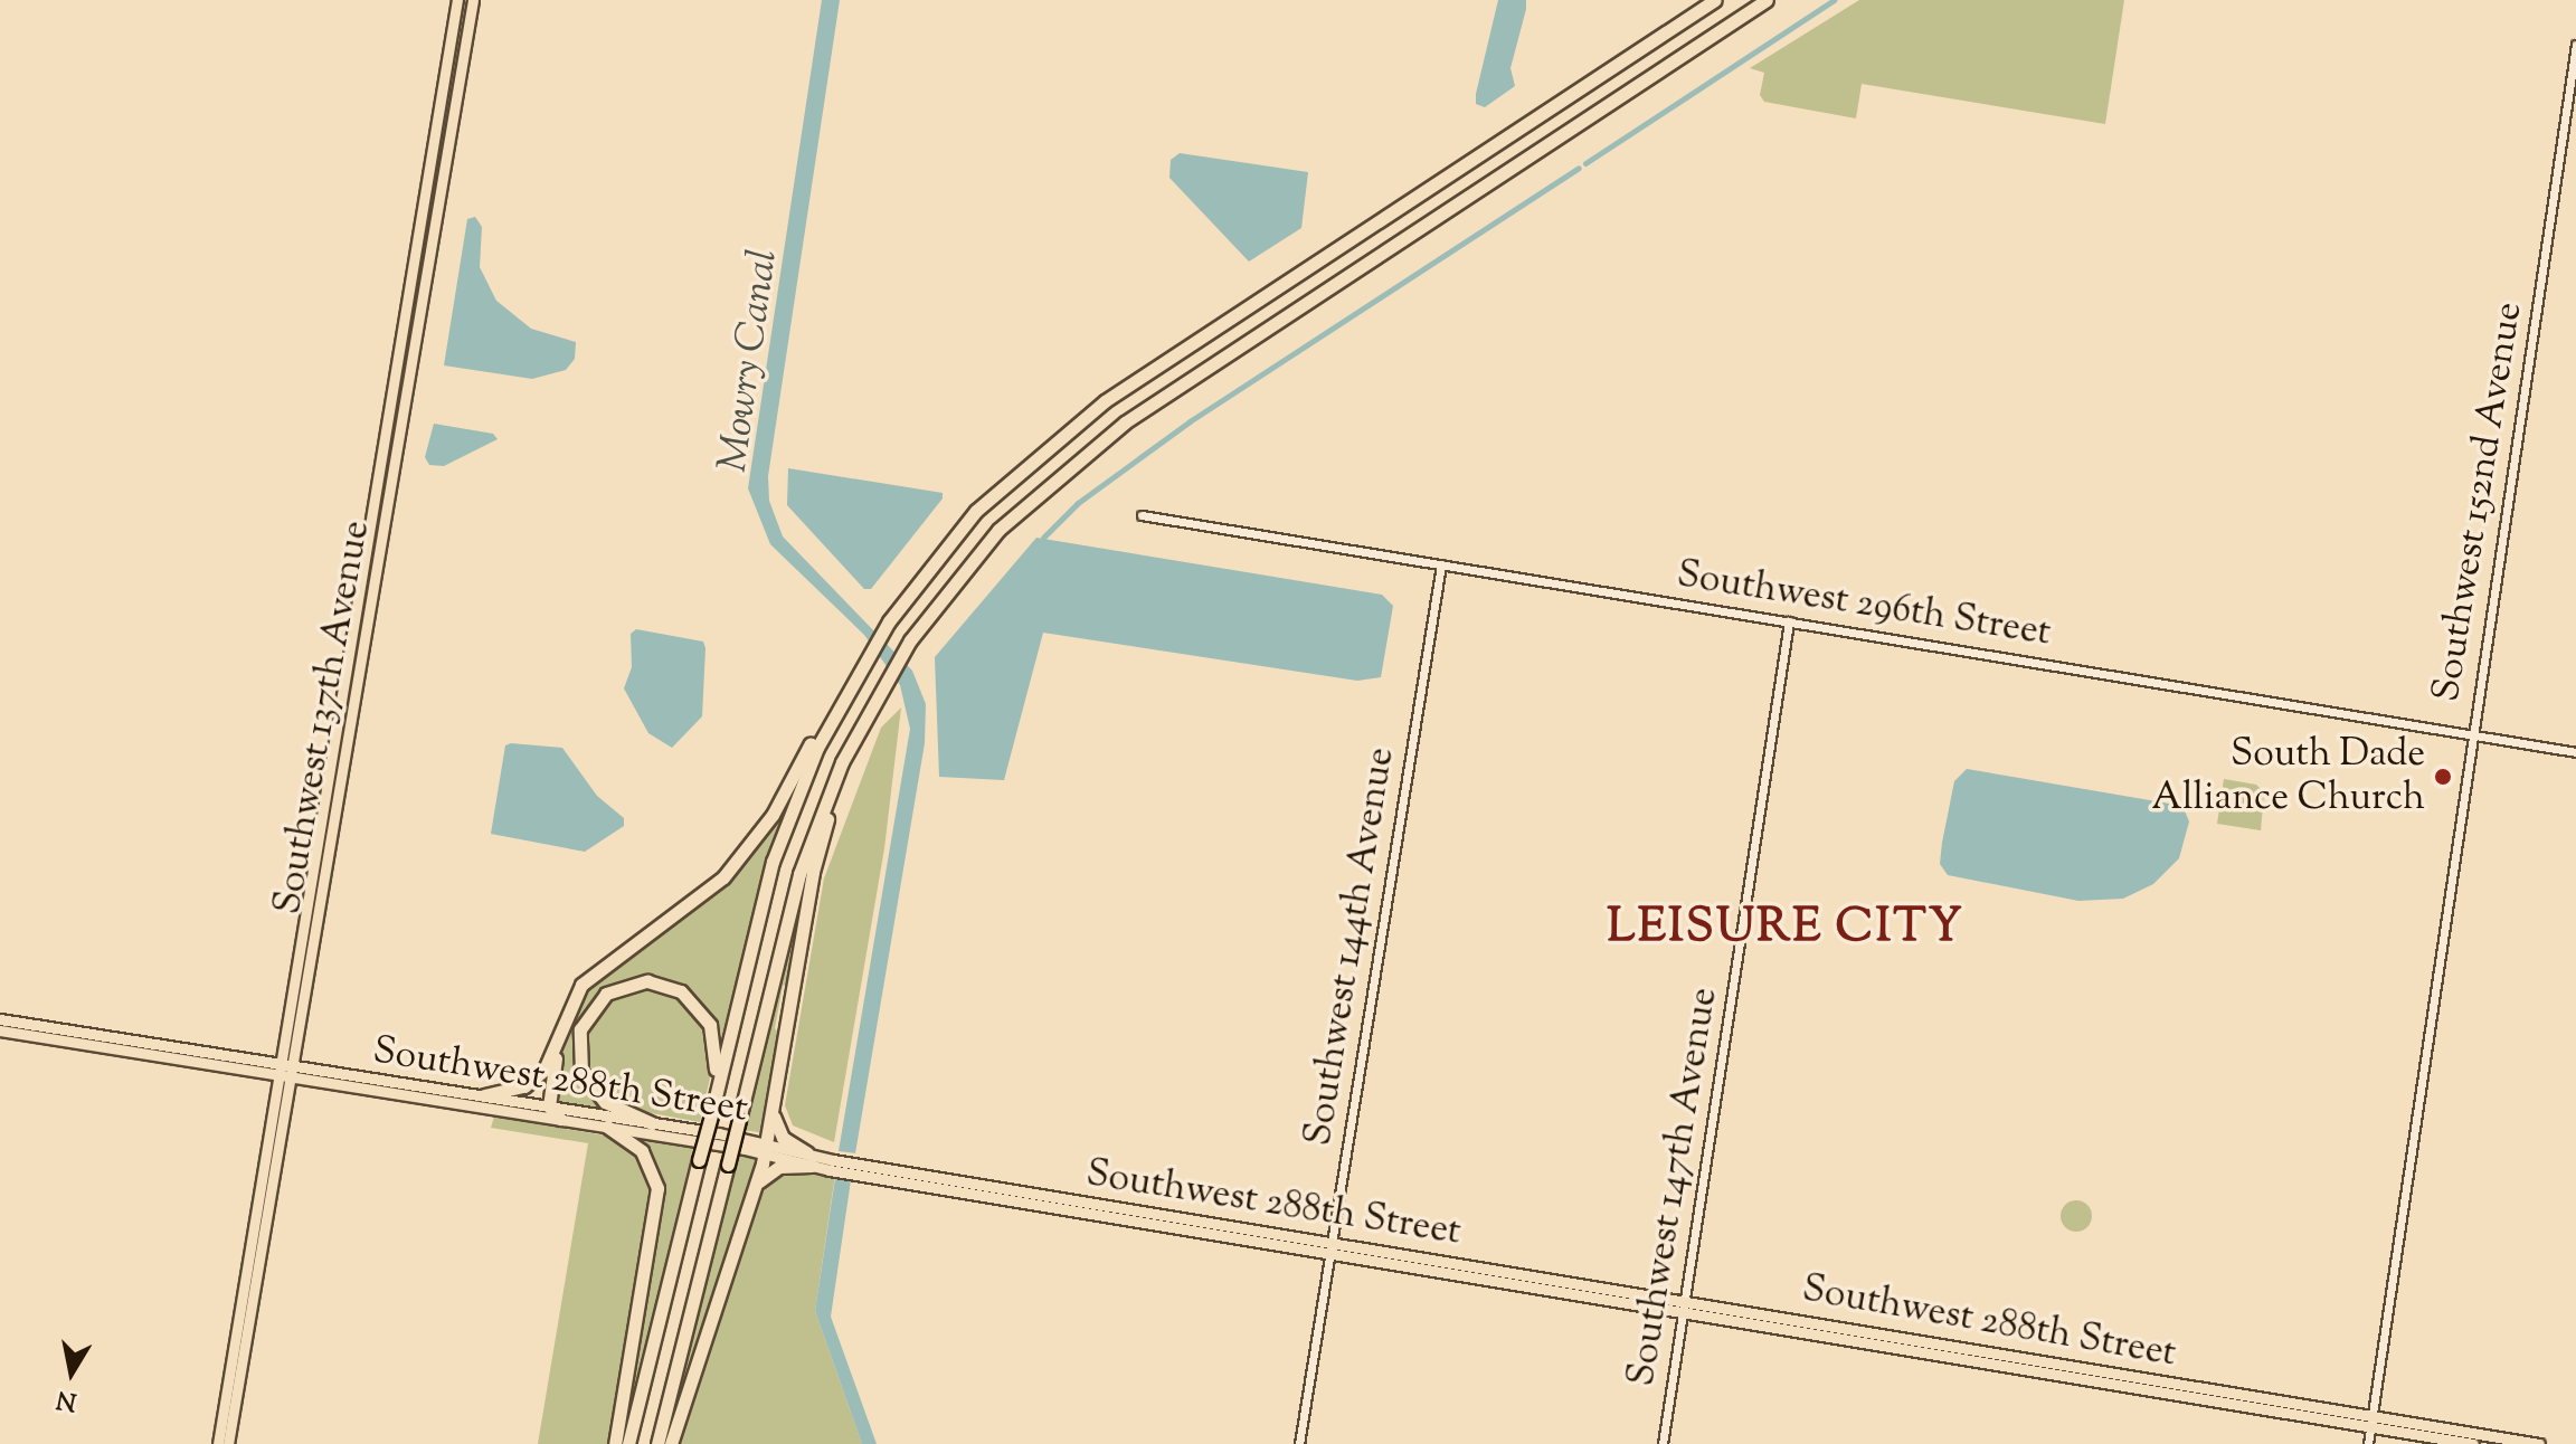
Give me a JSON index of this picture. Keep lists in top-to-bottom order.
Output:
{
  "streets": {
    "main road": ["Southwest 137th Avenue", "Southwest 288th Street"],
    "street": [
      "Southwest 152nd Avenue",
      "Southwest 296th Street",
      "Southwest 144th Avenue",
      "Southwest 147th Avenue"
    ]
  },
  "crossings": [
    ["Southwest 152nd Avenue", "Southwest 296th Street"],
    ["Southwest 152nd Avenue", "Southwest 288th Street"],
    ["Southwest 296th Street", "Southwest 144th Avenue"],
    ["Southwest 296th Street", "Southwest 147th Avenue"],
    ["Southwest 137th Avenue", "Southwest 288th Street"],
    ["Southwest 144th Avenue", "Southwest 288th Street"],
    ["Southwest 288th Street", "Southwest 147th Avenue"]
  ],
  "districts": ["LEISURE CITY"],
  "water": ["Mowry Canal"],
  "places": ["South Dade Alliance Church"],
  "north": "bottom"
}
